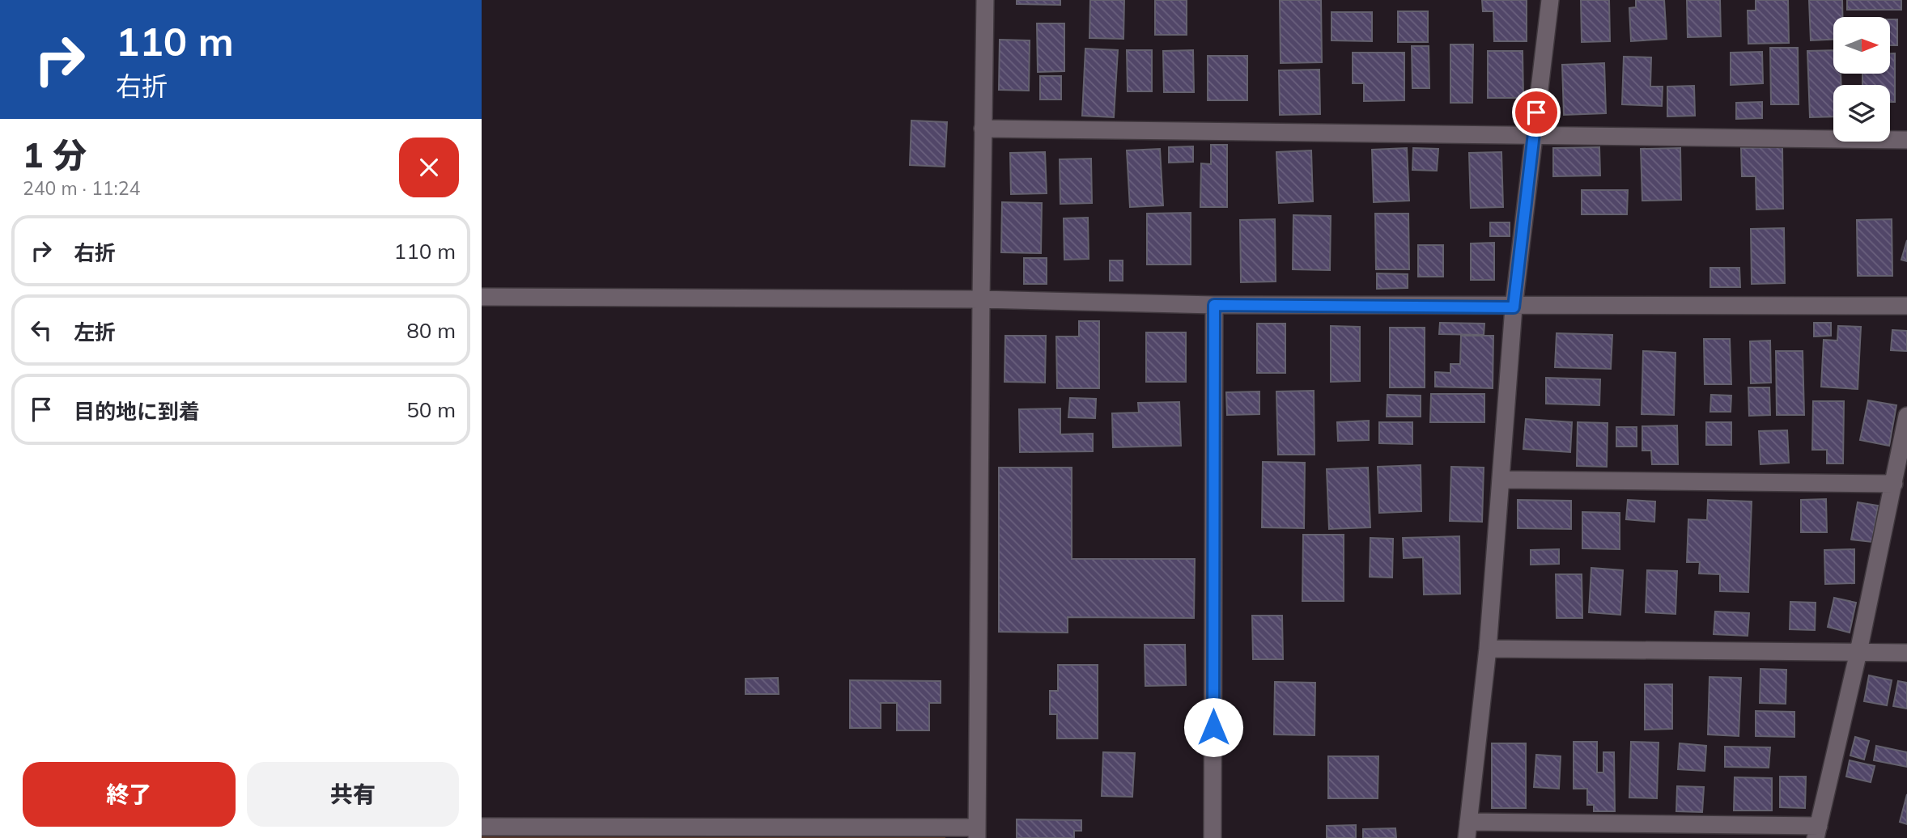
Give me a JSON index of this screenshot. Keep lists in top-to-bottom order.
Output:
{
  "north": "right",
  "page": {
    "turn": ["110 m", "右折"],
    "heading": ["1 分", "240 m · 11:24"],
    "list": [
      {
        "name": "右折",
        "value": "110 m"
      },
      {
        "name": "左折",
        "value": "80 m"
      },
      {
        "name": "目的地に到着",
        "value": "50 m"
      }
    ],
    "buttons": ["終了", "共有"]
  }
}
